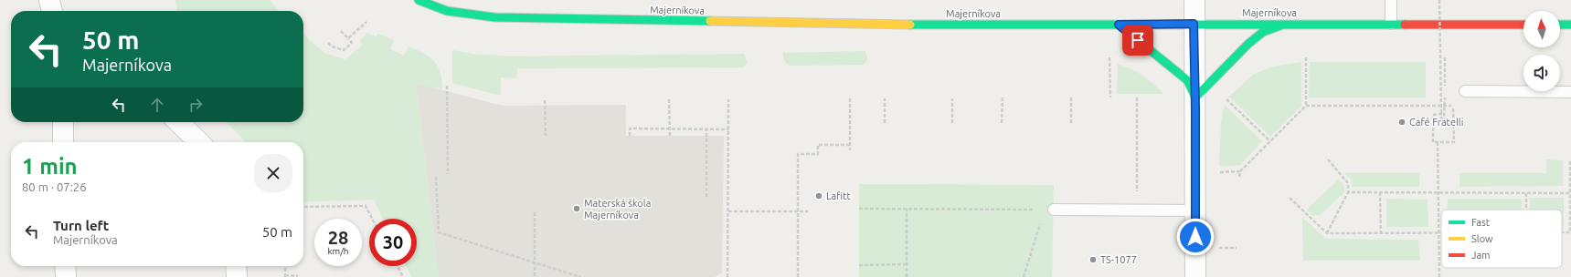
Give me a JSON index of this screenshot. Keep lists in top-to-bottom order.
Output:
{
  "streets": {
    "street": ["Majerníkova"]
  },
  "places": [
    "Café Fratelli",
    "Lafitt",
    "Materská škola Majerníkova",
    "TS-1077"
  ],
  "legend": ["Fast", "Slow", "Jam"],
  "north": "top",
  "page": {
    "turn": ["50 m", "Majerníkova"],
    "heading": ["1 min", "80 m · 07:26"],
    "list": [
      {
        "name": "Turn left",
        "note": "Majerníkova",
        "value": "50 m"
      }
    ],
    "speed": "28 km/h",
    "limit": "30"
  }
}
